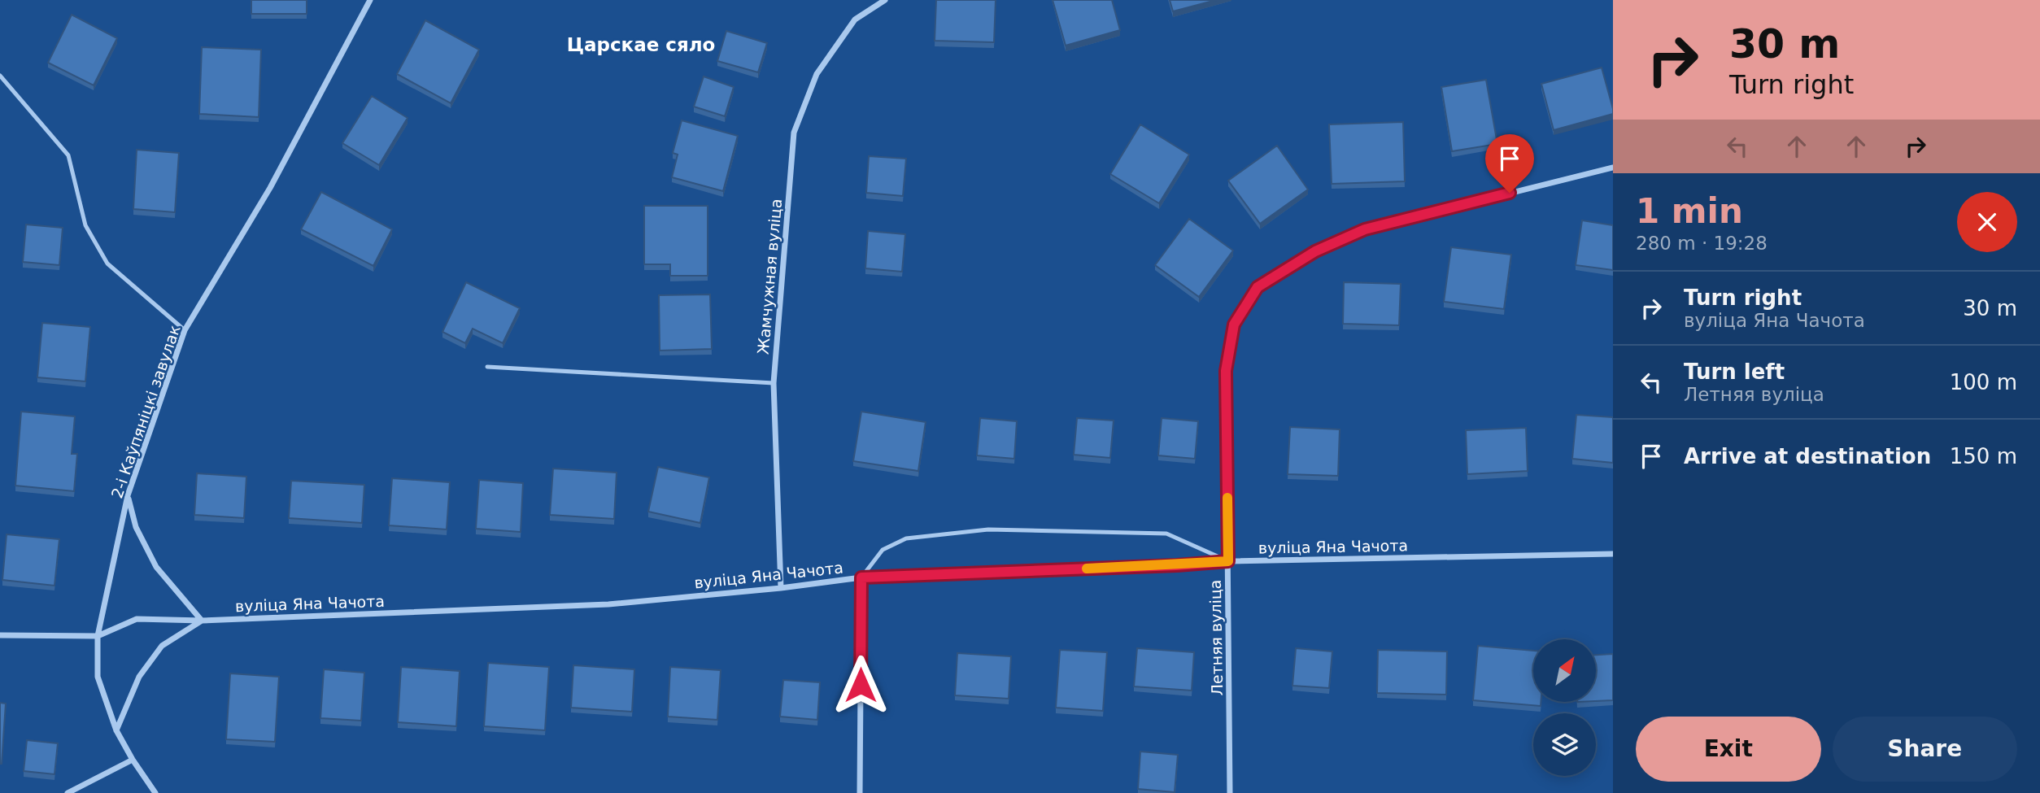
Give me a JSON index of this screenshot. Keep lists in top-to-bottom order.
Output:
{
  "streets": {
    "street": [
      "Жамчужная вуліца",
      "2-і Каўпяніцкі завулак",
      "вуліца Яна Чачота",
      "Летняя вуліца"
    ]
  },
  "crossings": [
    ["Жамчужная вуліца", "вуліца Яна Чачота"],
    ["2-і Каўпяніцкі завулак", "вуліца Яна Чачота"],
    ["вуліца Яна Чачота", "Летняя вуліца"]
  ],
  "districts": ["Царскае сяло"],
  "north": "top right",
  "page": {
    "turn": ["30 m", "Turn right"],
    "heading": ["1 min", "280 m · 19:28"],
    "list": [
      {
        "name": "Turn right",
        "note": "вуліца Яна Чачота",
        "value": "30 m"
      },
      {
        "name": "Turn left",
        "note": "Летняя вуліца",
        "value": "100 m"
      },
      {
        "name": "Arrive at destination",
        "value": "150 m"
      }
    ],
    "buttons": ["Exit", "Share"]
  }
}
